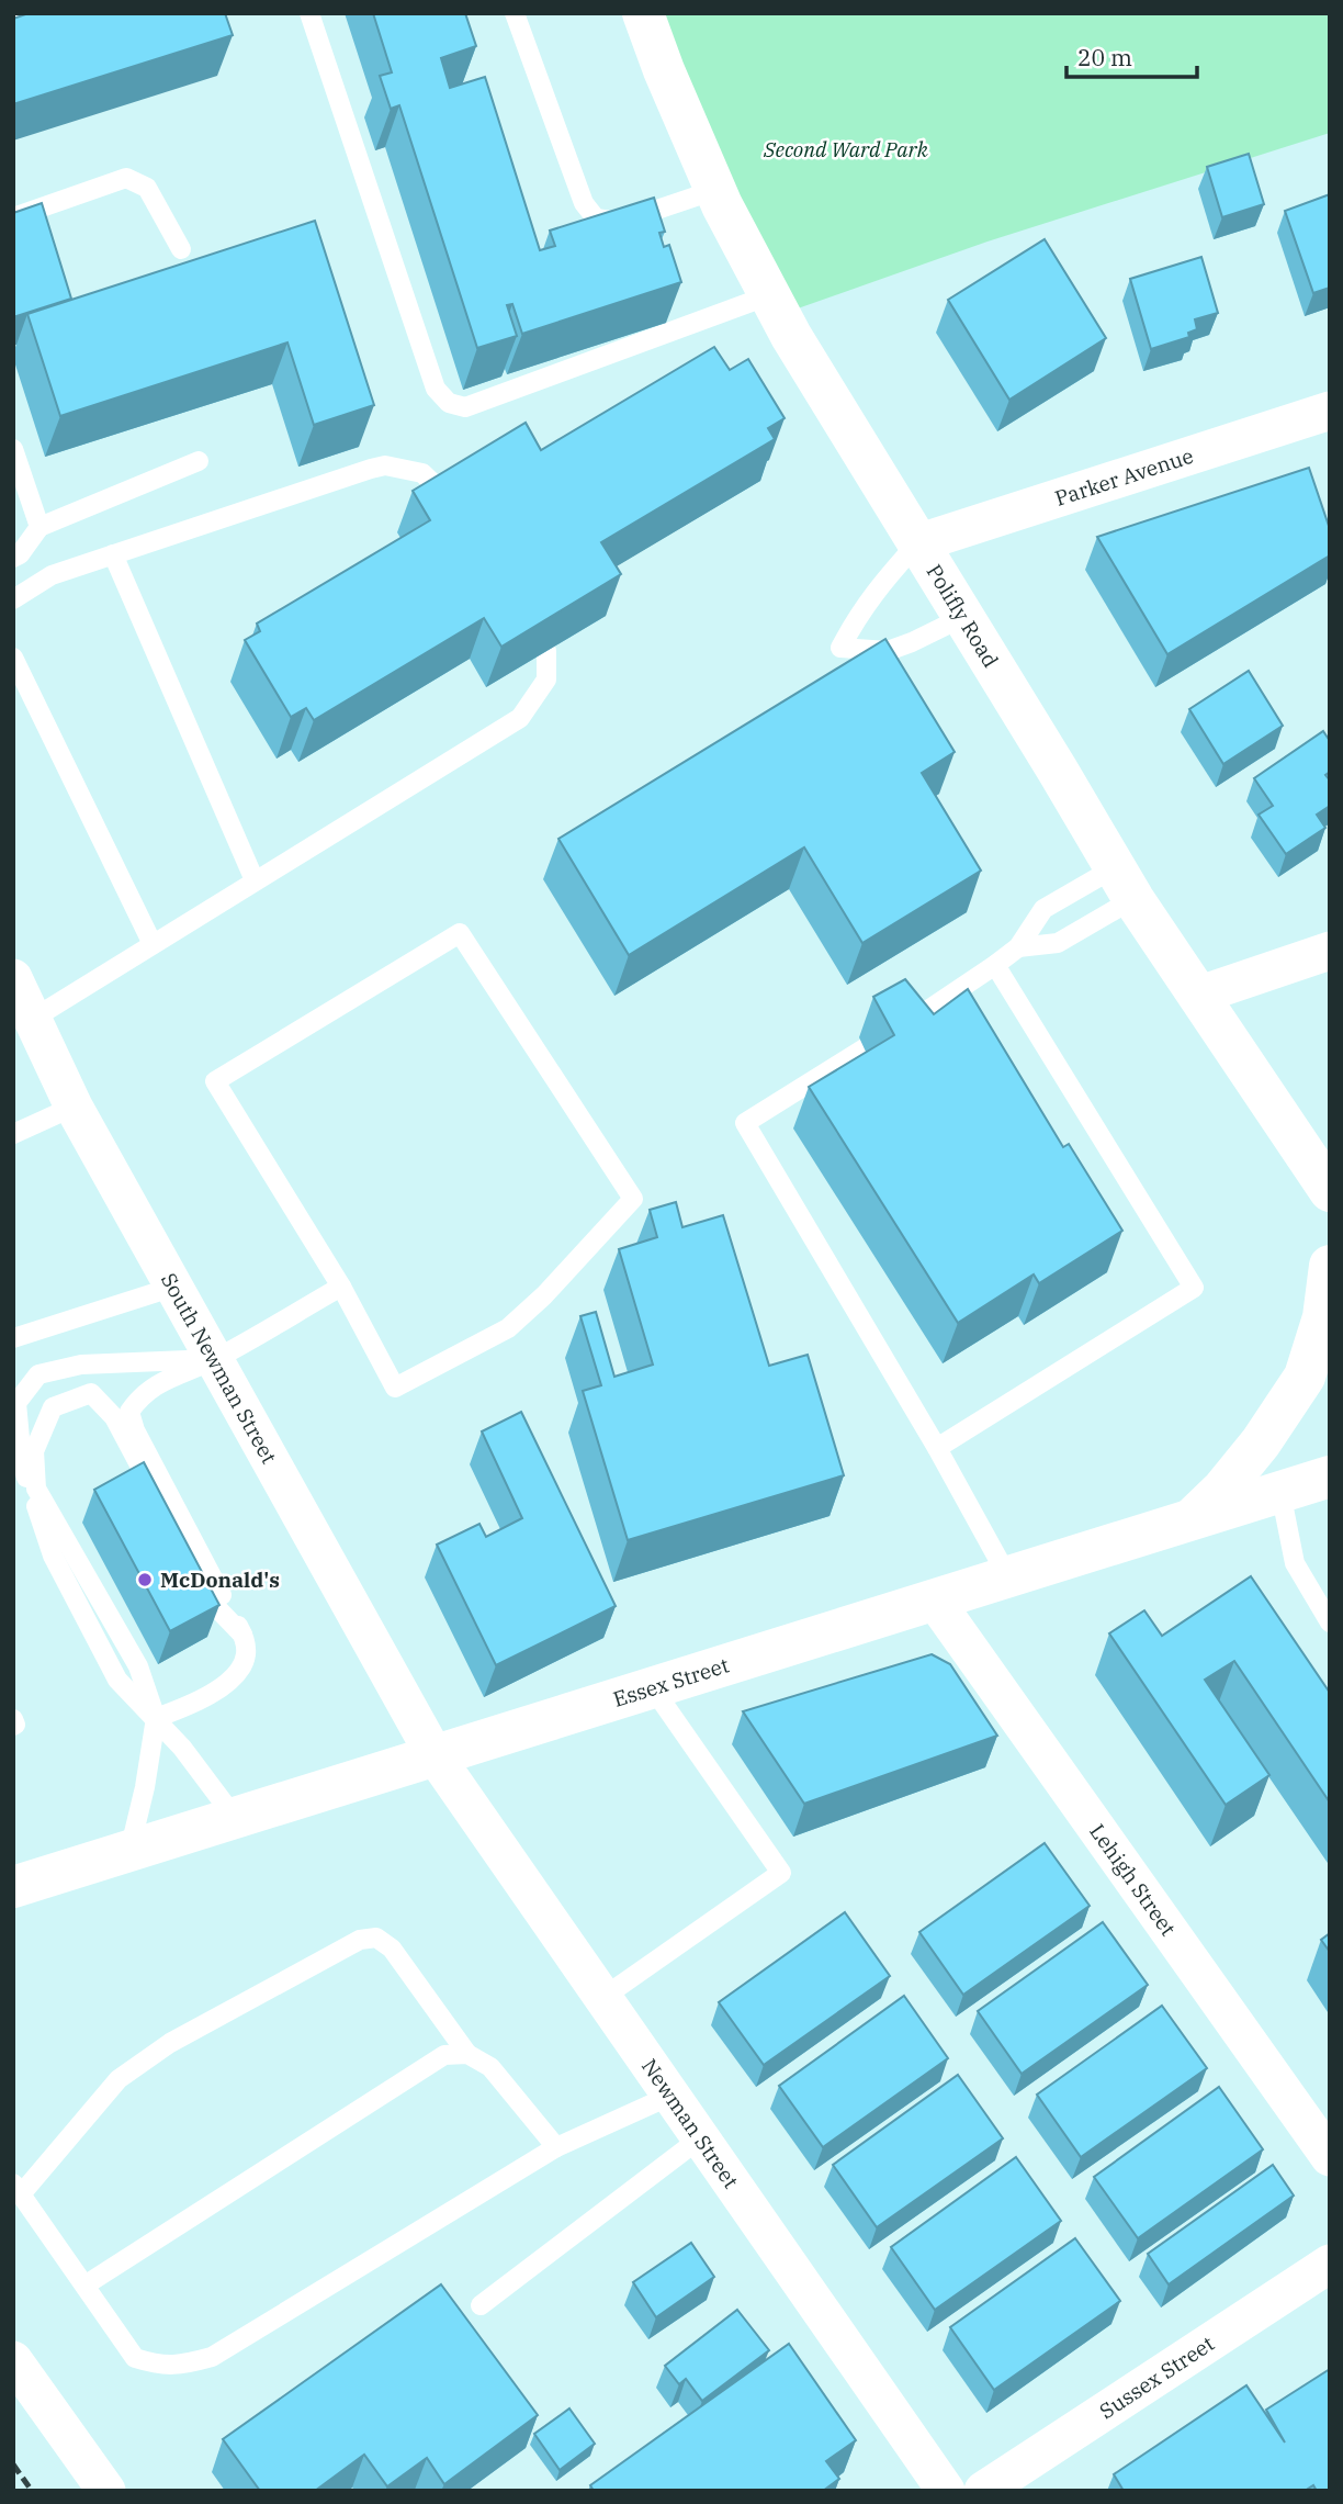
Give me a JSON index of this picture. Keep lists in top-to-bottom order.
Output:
{
  "streets": {
    "main road": ["Polifly Road", "Essex Street"],
    "street": [
      "Parker Avenue",
      "South Newman Street",
      "Lehigh Street",
      "Newman Street",
      "Sussex Street"
    ]
  },
  "crossings": [
    ["Parker Avenue", "Polifly Road"],
    ["South Newman Street", "Essex Street"],
    ["South Newman Street", "Newman Street"],
    ["Essex Street", "Lehigh Street"],
    ["Essex Street", "Newman Street"]
  ],
  "parks": ["Second Ward Park"],
  "places": ["McDonald's"],
  "scale_bar": "20 m"
}
